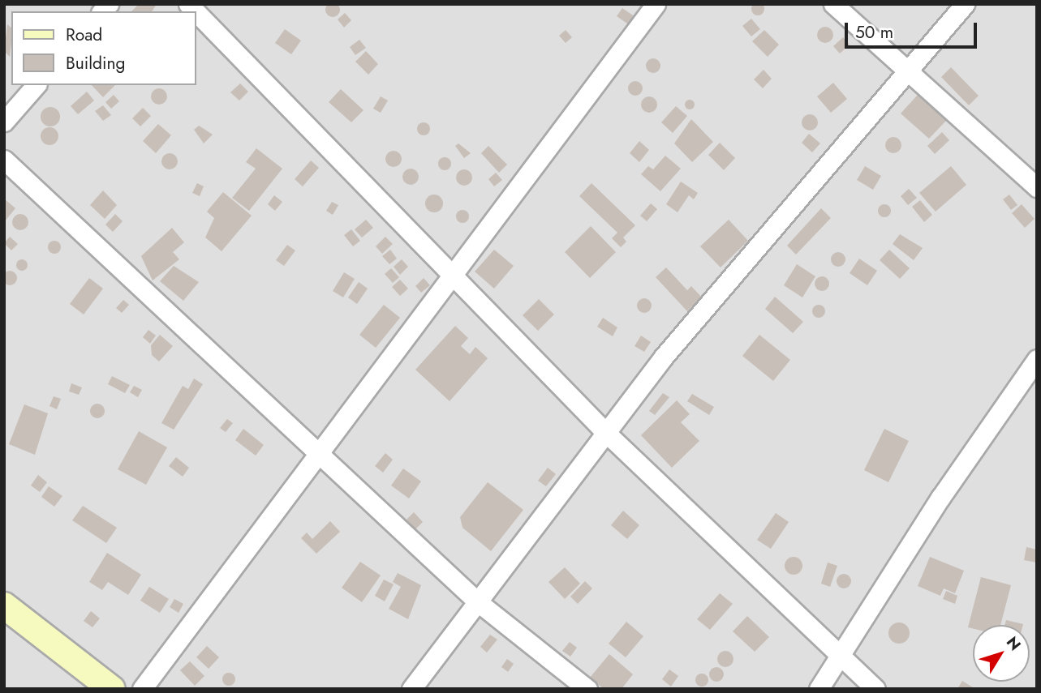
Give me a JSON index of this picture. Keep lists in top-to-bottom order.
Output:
{
  "legend": ["Road", "Building"],
  "scale_bar": "50 m",
  "north": "top right"
}
